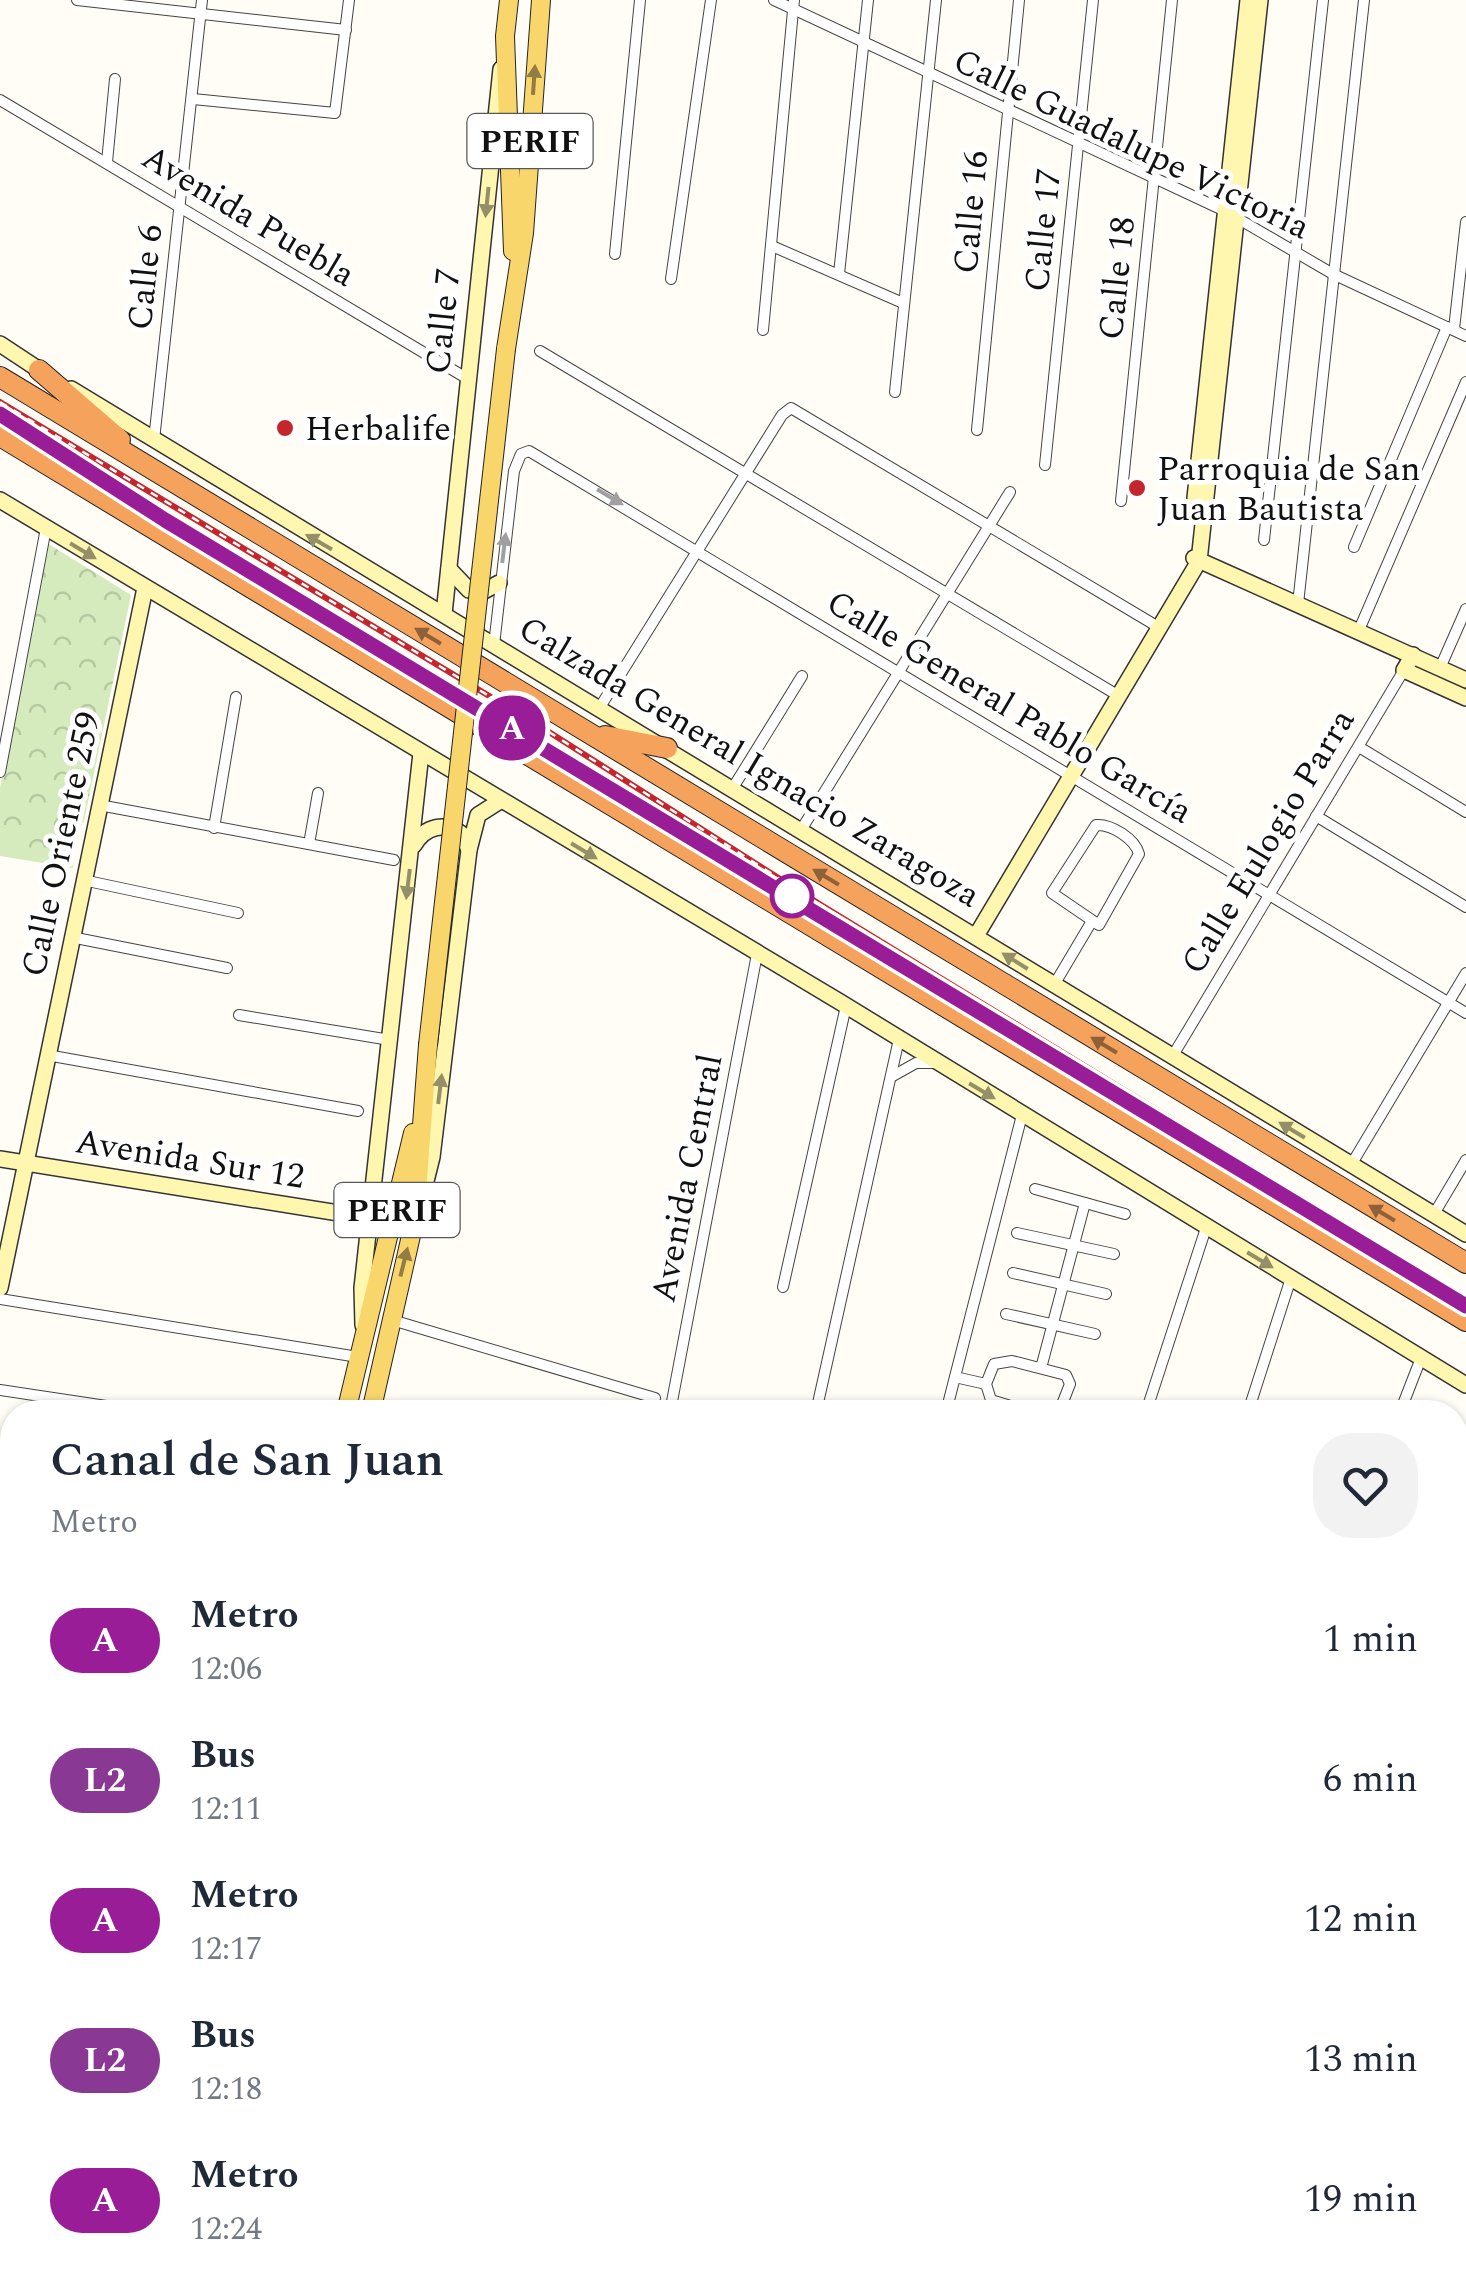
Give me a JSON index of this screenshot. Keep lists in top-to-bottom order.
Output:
{
  "streets": {
    "highway": ["Calzada General Ignacio Zaragoza"],
    "main road": [
      "PERIF",
      "Calle 7",
      "Calle Oriente 259",
      "Avenida Sur 12"
    ],
    "street": [
      "Calle Guadalupe Victoria",
      "Calle 16",
      "Avenida Puebla",
      "Calle 17",
      "Calle 6",
      "Calle 18",
      "Calle General Pablo García",
      "Calle Eulogio Parra",
      "Avenida Central"
    ]
  },
  "crossings": [
    ["PERIF", "Calle 7"],
    ["Calle Guadalupe Victoria", "Calle 16"],
    ["Calle Guadalupe Victoria", "Calle 17"],
    ["Calle Guadalupe Victoria", "Calle 18"],
    ["Avenida Puebla", "Calle 6"],
    ["Avenida Puebla", "Calle 7"],
    ["Calle 6", "Calzada General Ignacio Zaragoza"],
    ["Calle 7", "Calzada General Ignacio Zaragoza"],
    ["Calle General Pablo García", "Calle Eulogio Parra"],
    ["Calzada General Ignacio Zaragoza", "Calle Eulogio Parra"],
    ["Calle Oriente 259", "Avenida Sur 12"]
  ],
  "places": ["Herbalife", "Parroquia de San Juan Bautista"],
  "lines": ["metro line A"],
  "page": {
    "on_map": "A",
    "heading": ["Canal de San Juan", "Metro"],
    "list": [
      {
        "mark": "A",
        "name": "Metro",
        "note": "12:06",
        "value": "1 min"
      },
      {
        "mark": "L2",
        "name": "Bus",
        "note": "12:11",
        "value": "6 min"
      },
      {
        "mark": "A",
        "name": "Metro",
        "note": "12:17",
        "value": "12 min"
      },
      {
        "mark": "L2",
        "name": "Bus",
        "note": "12:18",
        "value": "13 min"
      },
      {
        "mark": "A",
        "name": "Metro",
        "note": "12:24",
        "value": "19 min"
      }
    ]
  }
}
